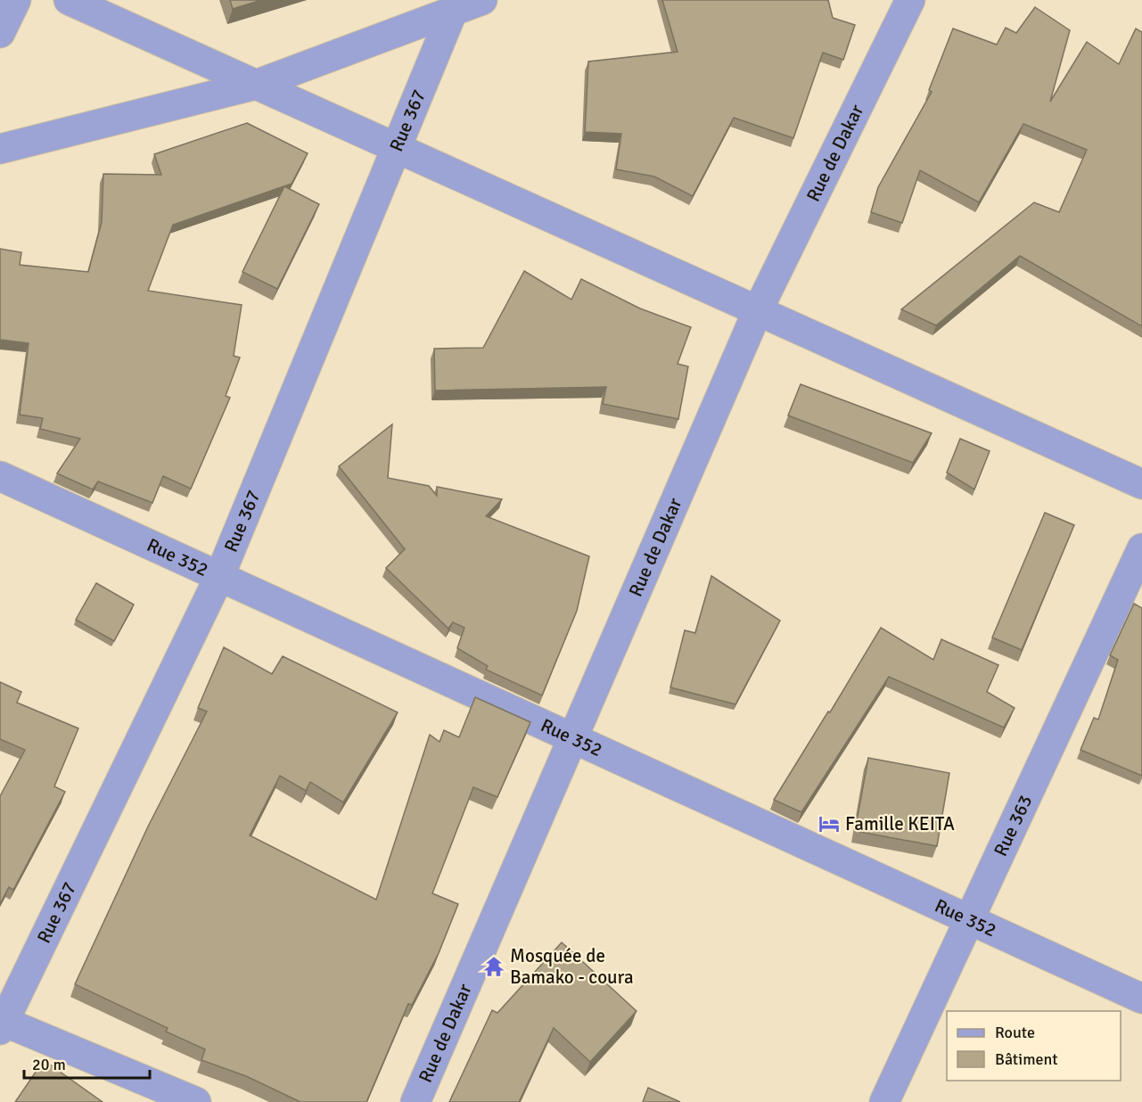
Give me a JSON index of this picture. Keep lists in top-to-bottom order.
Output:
{
  "streets": {
    "street": [
      "Rue 367",
      "Rue de Dakar",
      "Rue 352",
      "Rue 363"
    ]
  },
  "crossings": [
    ["Rue 367", "Rue 352"],
    ["Rue de Dakar", "Rue 352"],
    ["Rue 352", "Rue 363"]
  ],
  "places": {
    "hotel": ["Famille KEITA"],
    "temple": ["Mosquée de Bamako - coura"]
  },
  "legend": ["Route", "Bâtiment"],
  "scale_bar": "20 m"
}
